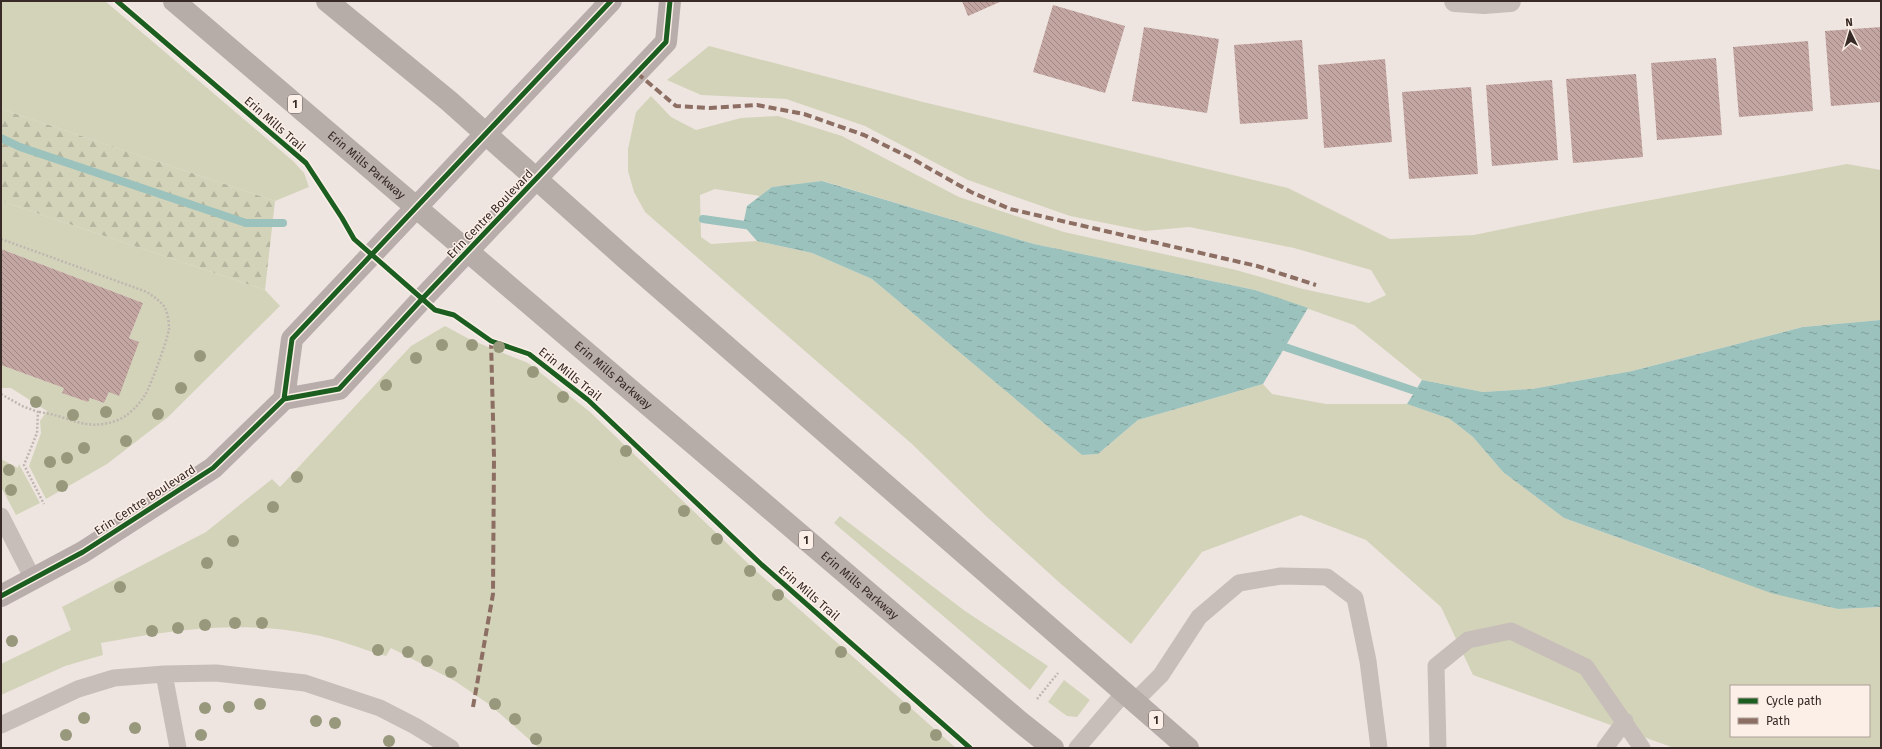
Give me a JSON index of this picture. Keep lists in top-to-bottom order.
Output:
{
  "streets": {
    "main road": ["1", "Erin Mills Parkway"],
    "street": ["Erin Centre Boulevard"],
    "cycle path": ["Erin Mills Trail"]
  },
  "crossings": [
    ["1", "Erin Centre Boulevard"],
    ["Erin Mills Parkway", "Erin Centre Boulevard"]
  ],
  "legend": ["Cycle path", "Path"],
  "north": "top"
}
